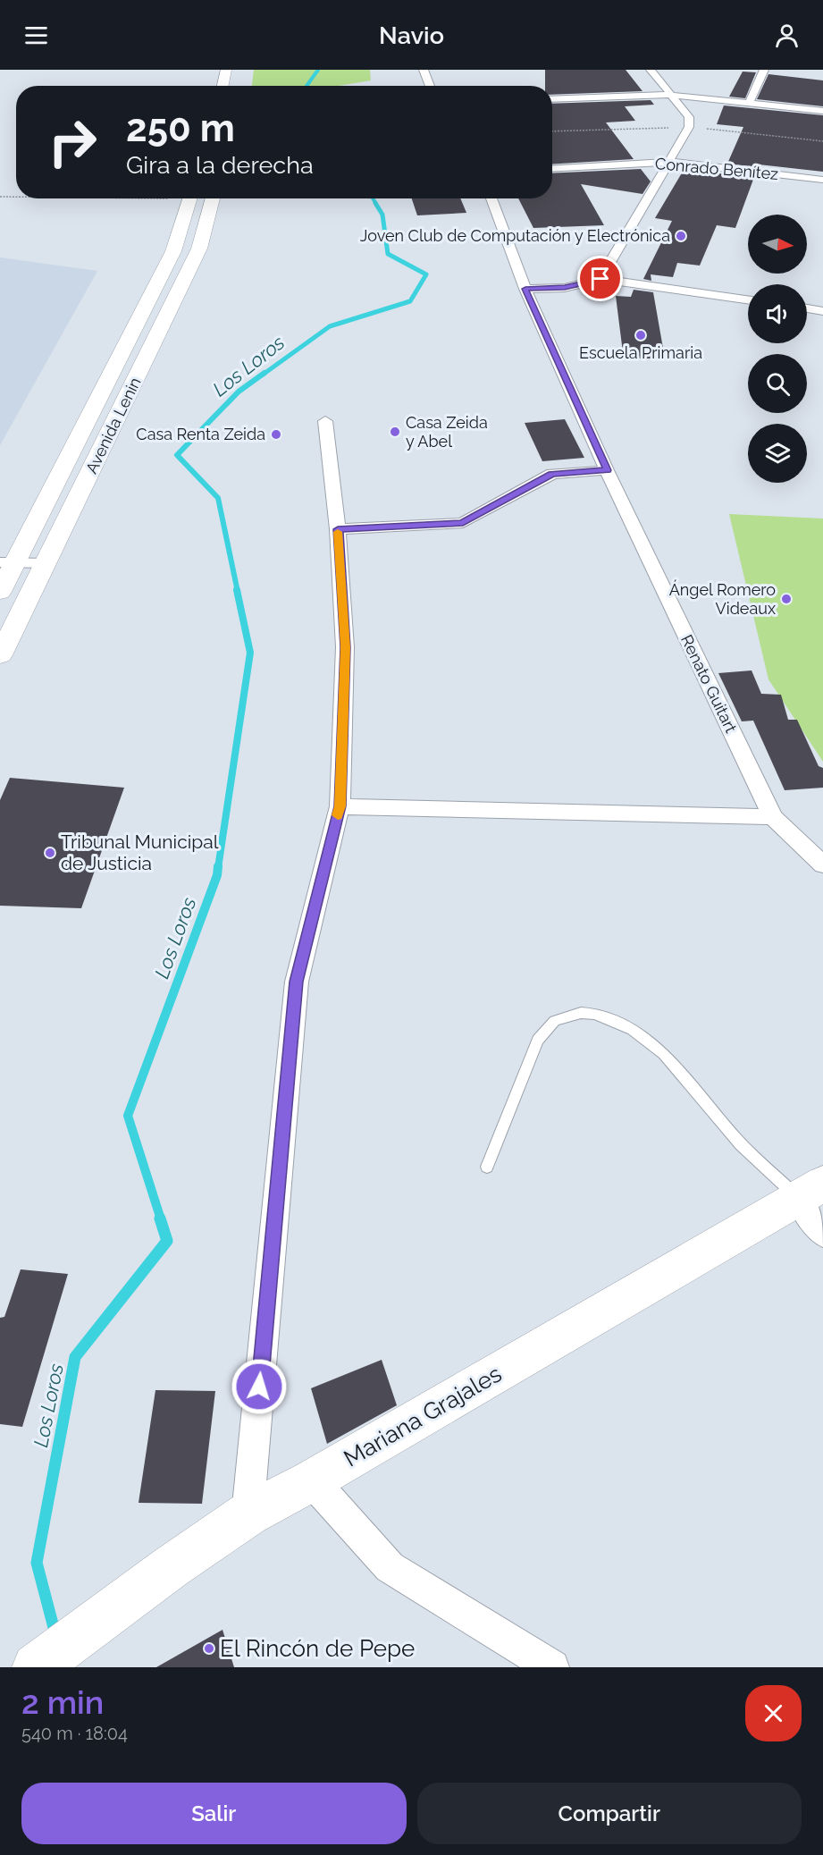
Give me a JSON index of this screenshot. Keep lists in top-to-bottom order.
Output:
{
  "streets": {
    "main road": ["Avenida Lenin", "Mariana Grajales"],
    "street": ["Conrado Benítez", "Renato Guitart"]
  },
  "water": ["Los Loros"],
  "places": [
    "Joven Club de Computación y Electrónica",
    "Escuela Primaria",
    "Casa Zeida y Abel",
    "Casa Renta Zeida",
    "Ángel Romero Videaux",
    "Tribunal Municipal de Justicia",
    "El Rincón de Pepe"
  ],
  "north": "right",
  "page": {
    "header": "Navio",
    "turn": ["250 m", "Gira a la derecha"],
    "heading": ["2 min", "540 m · 18:04"],
    "buttons": ["Salir", "Compartir"]
  }
}
